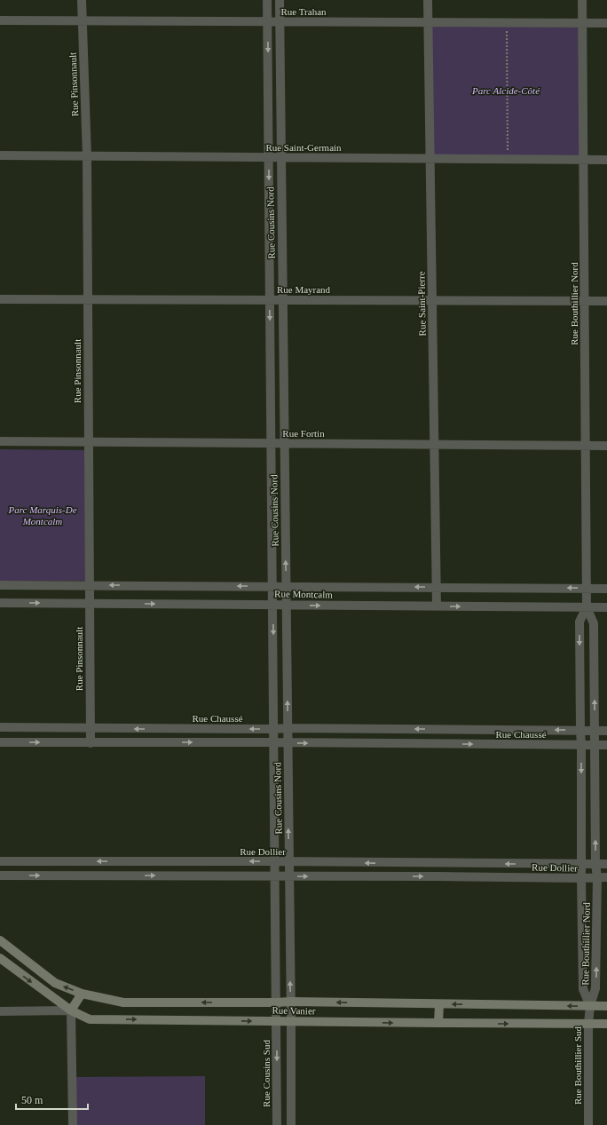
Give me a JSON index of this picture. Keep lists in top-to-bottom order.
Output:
{
  "streets": {
    "street": [
      "Rue Trahan",
      "Rue Pinsonnault",
      "Rue Saint-Germain",
      "Rue Cousins Nord",
      "Rue Mayrand",
      "Rue Saint-Pierre",
      "Rue Bouthillier Nord",
      "Rue Fortin",
      "Rue Montcalm",
      "Rue Chaussé",
      "Rue Dollier",
      "Rue Vanier",
      "Rue Bouthillier Sud",
      "Rue Cousins Sud"
    ]
  },
  "crossings": [
    ["Rue Trahan", "Rue Pinsonnault"],
    ["Rue Trahan", "Rue Cousins Nord"],
    ["Rue Trahan", "Rue Saint-Pierre"],
    ["Rue Trahan", "Rue Bouthillier Nord"],
    ["Rue Pinsonnault", "Rue Saint-Germain"],
    ["Rue Pinsonnault", "Rue Mayrand"],
    ["Rue Pinsonnault", "Rue Fortin"],
    ["Rue Pinsonnault", "Rue Montcalm"],
    ["Rue Pinsonnault", "Rue Chaussé"],
    ["Rue Saint-Germain", "Rue Cousins Nord"],
    ["Rue Saint-Germain", "Rue Saint-Pierre"],
    ["Rue Saint-Germain", "Rue Bouthillier Nord"],
    ["Rue Cousins Nord", "Rue Mayrand"],
    ["Rue Cousins Nord", "Rue Fortin"],
    ["Rue Cousins Nord", "Rue Montcalm"],
    ["Rue Cousins Nord", "Rue Chaussé"],
    ["Rue Cousins Nord", "Rue Dollier"],
    ["Rue Cousins Nord", "Rue Vanier"],
    ["Rue Cousins Nord", "Rue Cousins Sud"],
    ["Rue Mayrand", "Rue Saint-Pierre"],
    ["Rue Mayrand", "Rue Bouthillier Nord"],
    ["Rue Saint-Pierre", "Rue Fortin"],
    ["Rue Saint-Pierre", "Rue Montcalm"],
    ["Rue Bouthillier Nord", "Rue Fortin"],
    ["Rue Bouthillier Nord", "Rue Montcalm"],
    ["Rue Bouthillier Nord", "Rue Chaussé"],
    ["Rue Bouthillier Nord", "Rue Dollier"],
    ["Rue Bouthillier Nord", "Rue Vanier"],
    ["Rue Bouthillier Nord", "Rue Bouthillier Sud"],
    ["Rue Vanier", "Rue Bouthillier Sud"],
    ["Rue Vanier", "Rue Cousins Sud"]
  ],
  "parks": ["Parc Alcide-Côté", "Parc Marquis-De Montcalm"],
  "scale_bar": "50 m"
}
